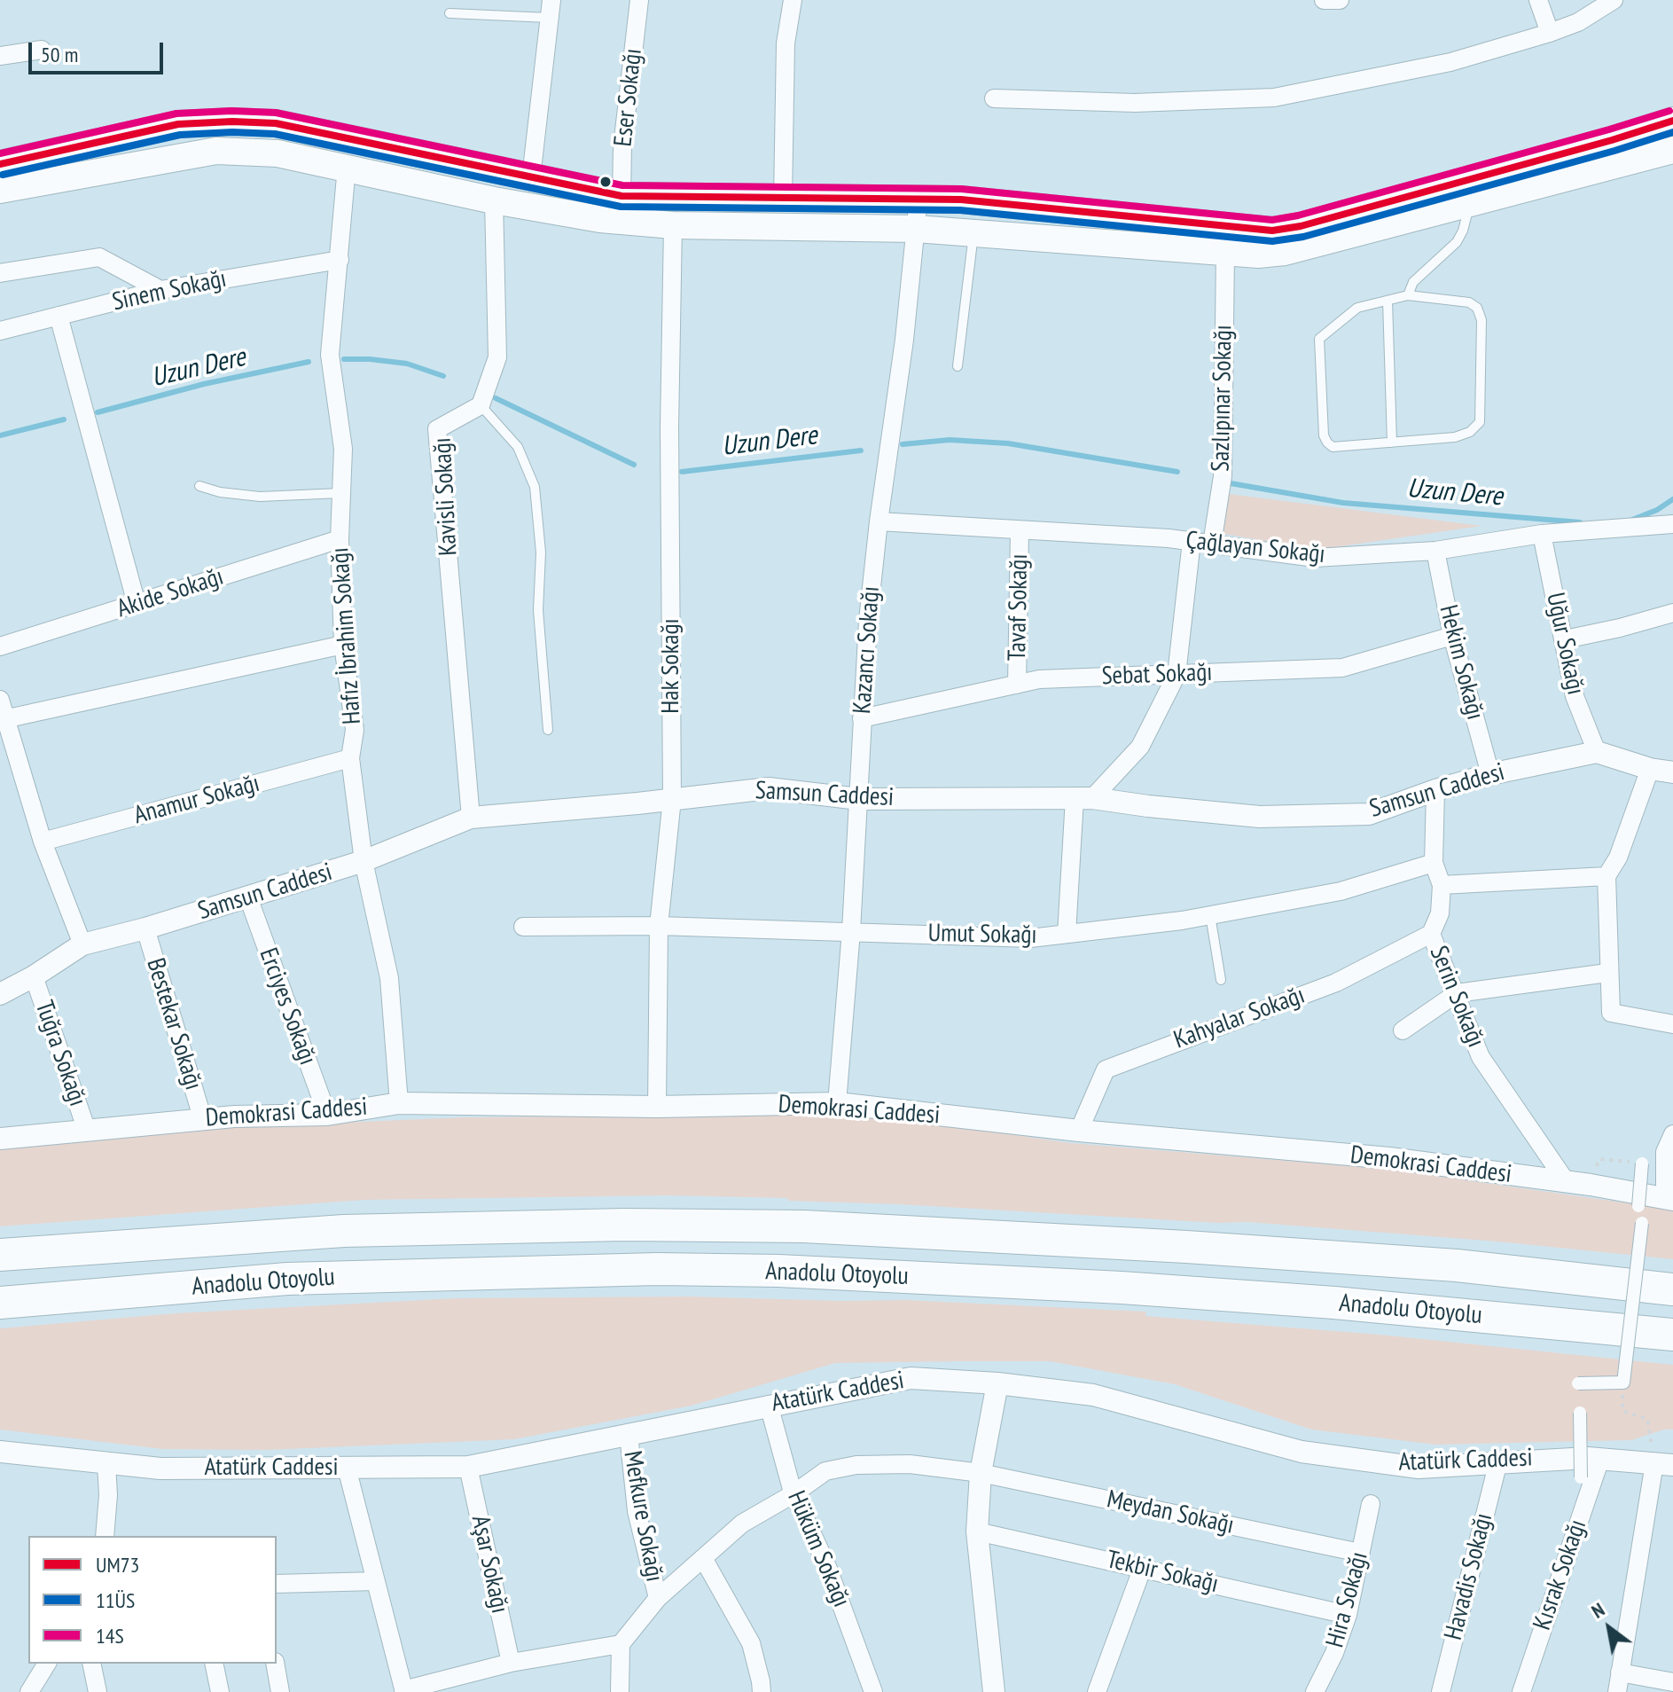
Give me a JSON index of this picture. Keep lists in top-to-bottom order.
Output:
{
  "streets": {
    "highway": ["Anadolu Otoyolu"],
    "street": [
      "Eser Sokağı",
      "Sinem Sokağı",
      "Sazlıpınar Sokağı",
      "Kavisli Sokağı",
      "Çağlayan Sokağı",
      "Akide Sokağı",
      "Tavaf Sokağı",
      "Hafız İbrahim Sokağı",
      "Uğur Sokağı",
      "Kazancı Sokağı",
      "Hekim Sokağı",
      "Hak Sokağı",
      "Sebat Sokağı",
      "Samsun Caddesi",
      "Anamur Sokağı",
      "Umut Sokağı",
      "Serin Sokağı",
      "Erciyes Sokağı",
      "Kahyalar Sokağı",
      "Bestekar Sokağı",
      "Tuğra Sokağı",
      "Demokrasi Caddesi",
      "Atatürk Caddesi",
      "Meydan Sokağı",
      "Mefkure Sokağı",
      "Hüküm Sokağı",
      "Aşar Sokağı",
      "Tekbir Sokağı",
      "Kısrak Sokağı",
      "Havadis Sokağı",
      "Hira Sokağı"
    ]
  },
  "crossings": [
    ["Sinem Sokağı", "Hafız İbrahim Sokağı"],
    ["Sazlıpınar Sokağı", "Çağlayan Sokağı"],
    ["Kavisli Sokağı", "Samsun Caddesi"],
    ["Çağlayan Sokağı", "Tavaf Sokağı"],
    ["Çağlayan Sokağı", "Uğur Sokağı"],
    ["Çağlayan Sokağı", "Kazancı Sokağı"],
    ["Çağlayan Sokağı", "Hekim Sokağı"],
    ["Akide Sokağı", "Hafız İbrahim Sokağı"],
    ["Tavaf Sokağı", "Sebat Sokağı"],
    ["Hafız İbrahim Sokağı", "Samsun Caddesi"],
    ["Hafız İbrahim Sokağı", "Anamur Sokağı"],
    ["Hafız İbrahim Sokağı", "Demokrasi Caddesi"],
    ["Uğur Sokağı", "Samsun Caddesi"],
    ["Kazancı Sokağı", "Sebat Sokağı"],
    ["Kazancı Sokağı", "Samsun Caddesi"],
    ["Kazancı Sokağı", "Umut Sokağı"],
    ["Kazancı Sokağı", "Demokrasi Caddesi"],
    ["Hekim Sokağı", "Sebat Sokağı"],
    ["Hekim Sokağı", "Samsun Caddesi"],
    ["Hak Sokağı", "Samsun Caddesi"],
    ["Hak Sokağı", "Umut Sokağı"],
    ["Hak Sokağı", "Demokrasi Caddesi"],
    ["Samsun Caddesi", "Serin Sokağı"],
    ["Samsun Caddesi", "Erciyes Sokağı"],
    ["Samsun Caddesi", "Bestekar Sokağı"],
    ["Samsun Caddesi", "Tuğra Sokağı"],
    ["Umut Sokağı", "Serin Sokağı"],
    ["Serin Sokağı", "Kahyalar Sokağı"],
    ["Serin Sokağı", "Demokrasi Caddesi"],
    ["Erciyes Sokağı", "Demokrasi Caddesi"],
    ["Kahyalar Sokağı", "Demokrasi Caddesi"],
    ["Bestekar Sokağı", "Demokrasi Caddesi"],
    ["Tuğra Sokağı", "Demokrasi Caddesi"],
    ["Atatürk Caddesi", "Mefkure Sokağı"],
    ["Atatürk Caddesi", "Hüküm Sokağı"],
    ["Atatürk Caddesi", "Aşar Sokağı"],
    ["Atatürk Caddesi", "Kısrak Sokağı"],
    ["Atatürk Caddesi", "Havadis Sokağı"],
    ["Meydan Sokağı", "Mefkure Sokağı"],
    ["Meydan Sokağı", "Hüküm Sokağı"],
    ["Meydan Sokağı", "Hira Sokağı"],
    ["Tekbir Sokağı", "Hira Sokağı"]
  ],
  "water": ["Uzun Dere"],
  "lines": ["transit line 14S", "transit line UM73", "transit line 11ÜS"],
  "legend": ["UM73", "11ÜS", "14S"],
  "scale_bar": "50 m",
  "north": "top left"
}
